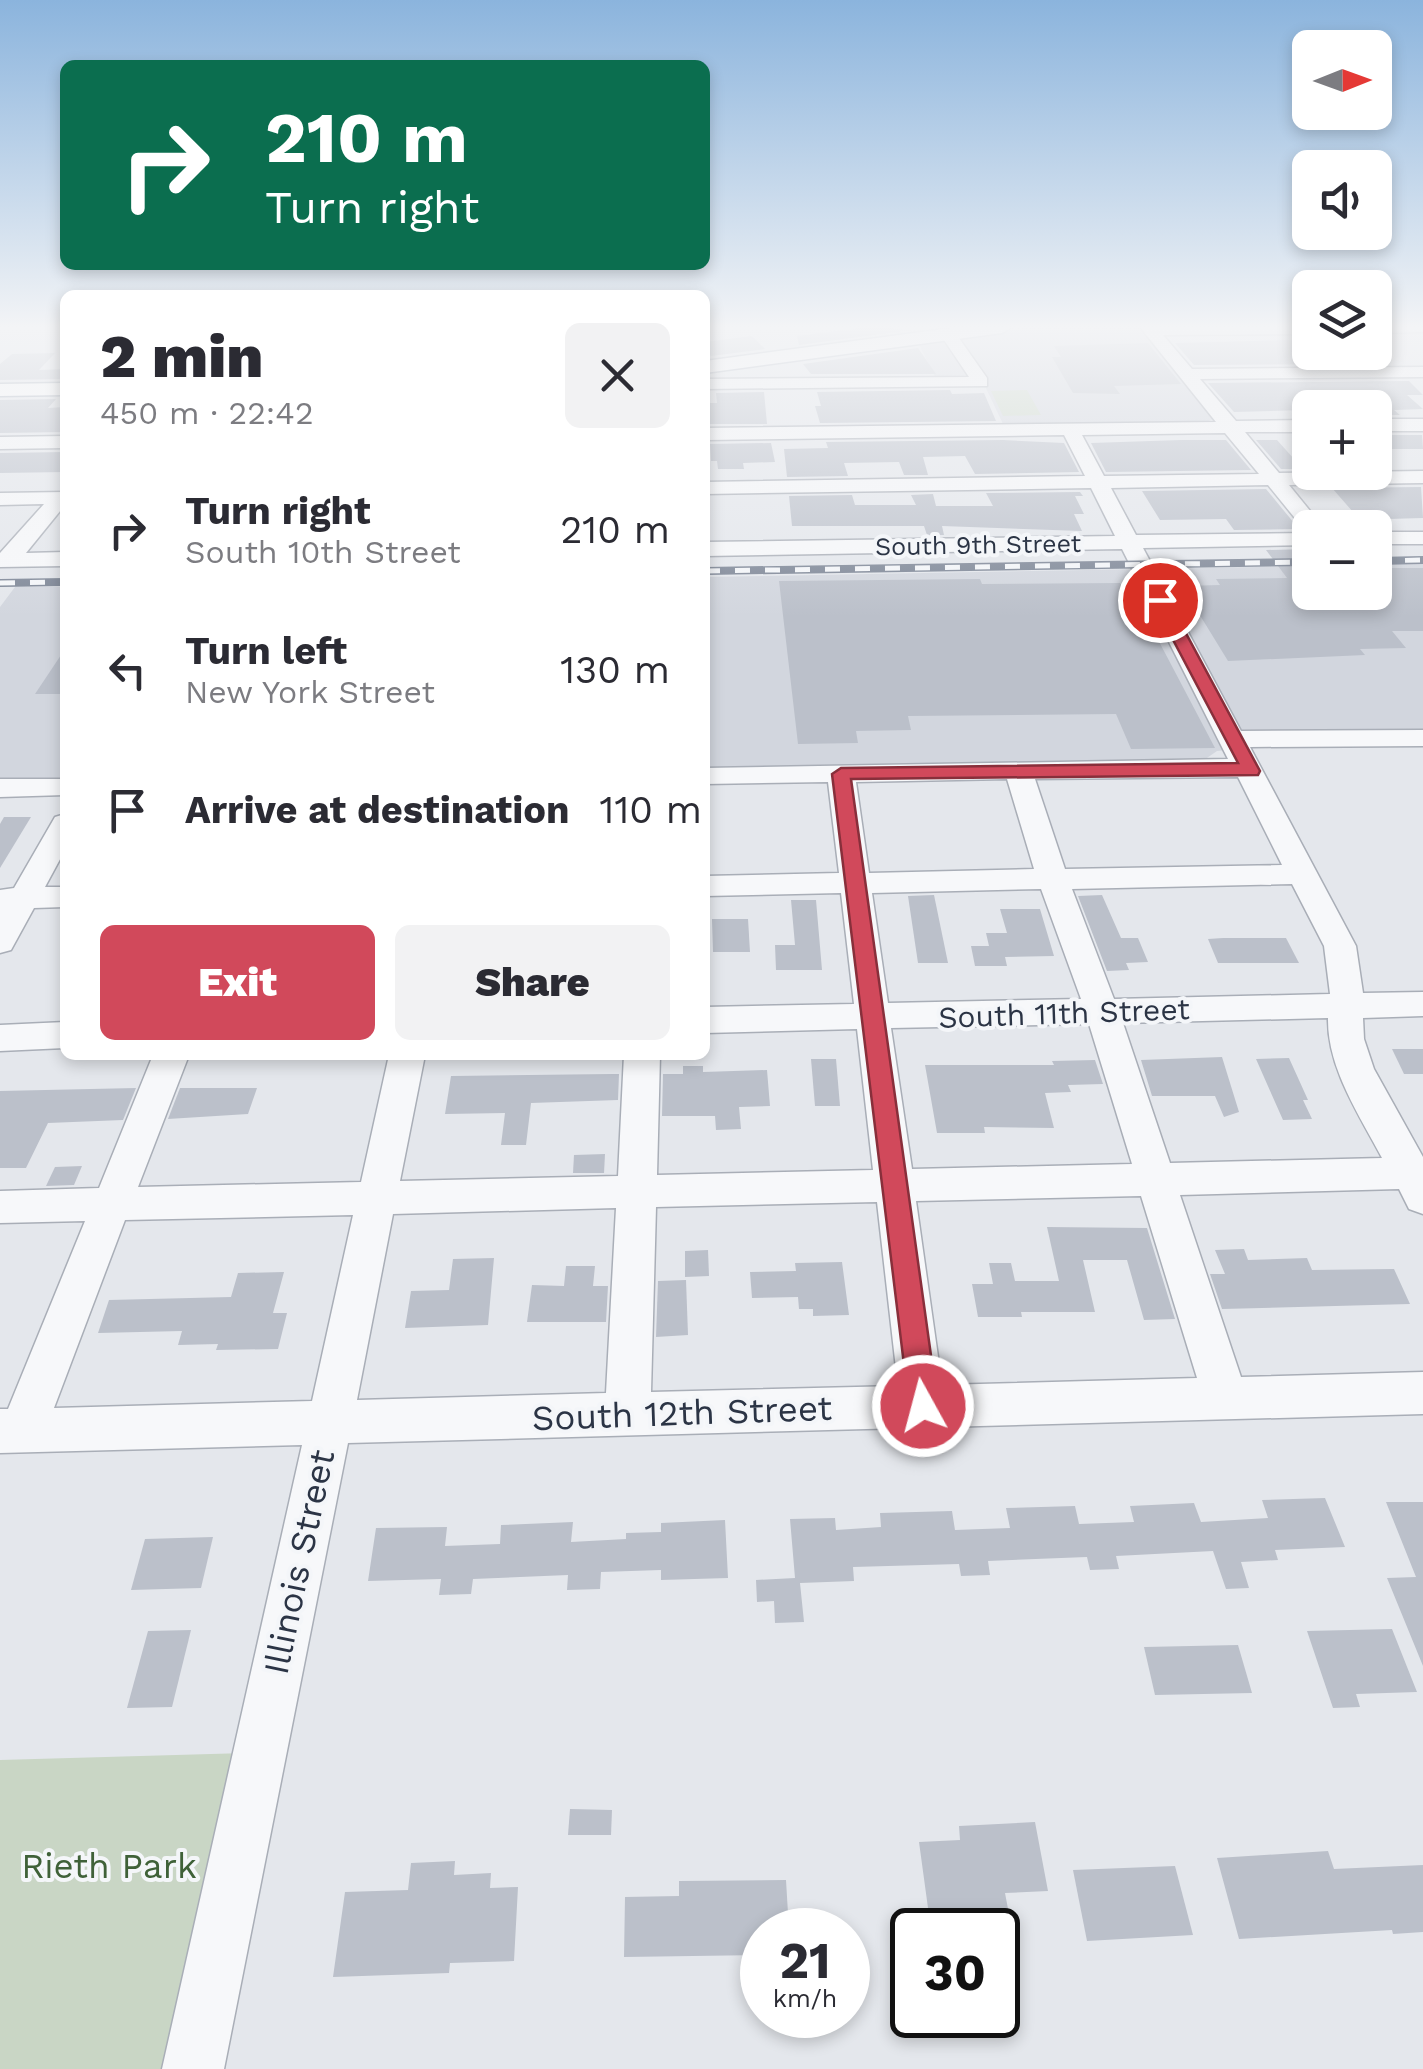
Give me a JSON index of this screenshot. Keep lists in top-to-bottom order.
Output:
{
  "streets": {
    "street": [
      "South 9th Street",
      "South 11th Street",
      "South 12th Street",
      "Illinois Street"
    ]
  },
  "crossings": [
    ["South 12th Street", "Illinois Street"]
  ],
  "parks": ["Rieth Park"],
  "north": "right",
  "page": {
    "map_buttons": ["+", "−"],
    "turn": ["210 m", "Turn right"],
    "heading": ["2 min", "450 m · 22:42"],
    "list": [
      {
        "name": "Turn right",
        "note": "South 10th Street",
        "value": "210 m"
      },
      {
        "name": "Turn left",
        "note": "New York Street",
        "value": "130 m"
      },
      {
        "name": "Arrive at destination",
        "value": "110 m"
      }
    ],
    "buttons": ["Exit", "Share"],
    "speed": "21 km/h",
    "limit": "30"
  }
}
